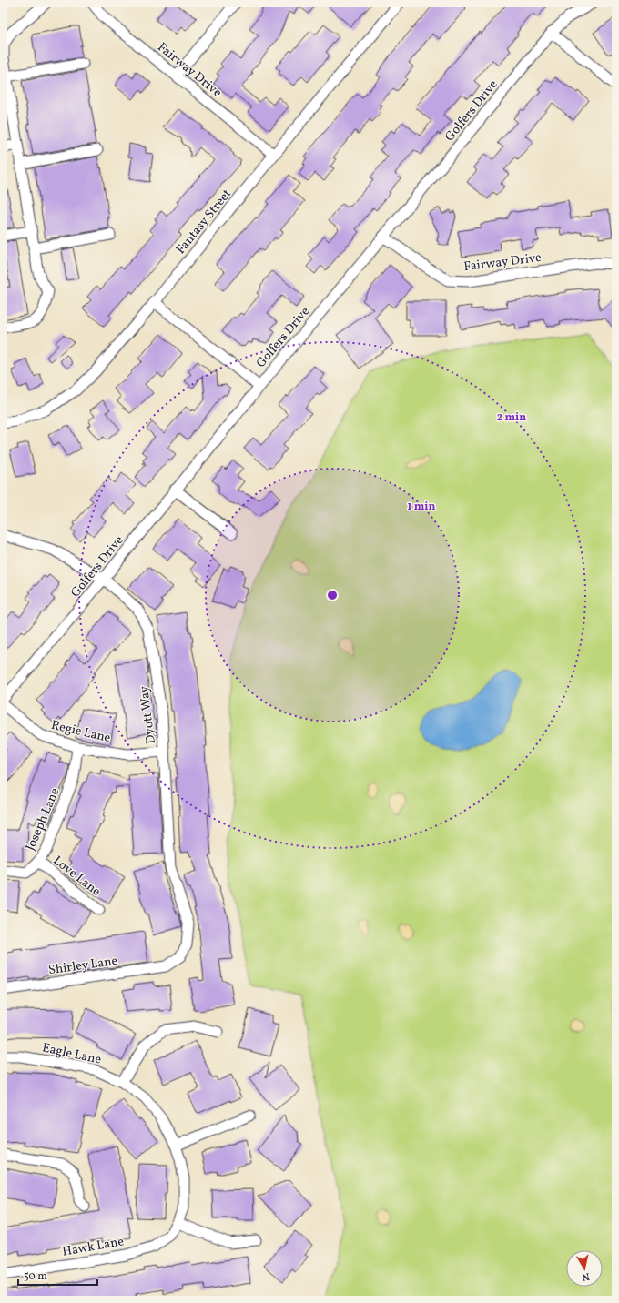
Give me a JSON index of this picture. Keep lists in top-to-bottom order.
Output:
{
  "streets": {
    "street": [
      "Fairway Drive",
      "Golfers Drive",
      "Fantasy Street",
      "Dyott Way",
      "Regie Lane",
      "Joseph Lane",
      "Love Lane",
      "Shirley Lane",
      "Eagle Lane",
      "Hawk Lane"
    ]
  },
  "crossings": [
    ["Fairway Drive", "Golfers Drive"],
    ["Fairway Drive", "Fantasy Street"],
    ["Golfers Drive", "Dyott Way"],
    ["Dyott Way", "Regie Lane"],
    ["Dyott Way", "Shirley Lane"],
    ["Regie Lane", "Joseph Lane"],
    ["Joseph Lane", "Love Lane"],
    ["Eagle Lane", "Hawk Lane"]
  ],
  "scale_bar": "50 m",
  "north": "bottom",
  "rings": ["2 min", "1 min"]
}
